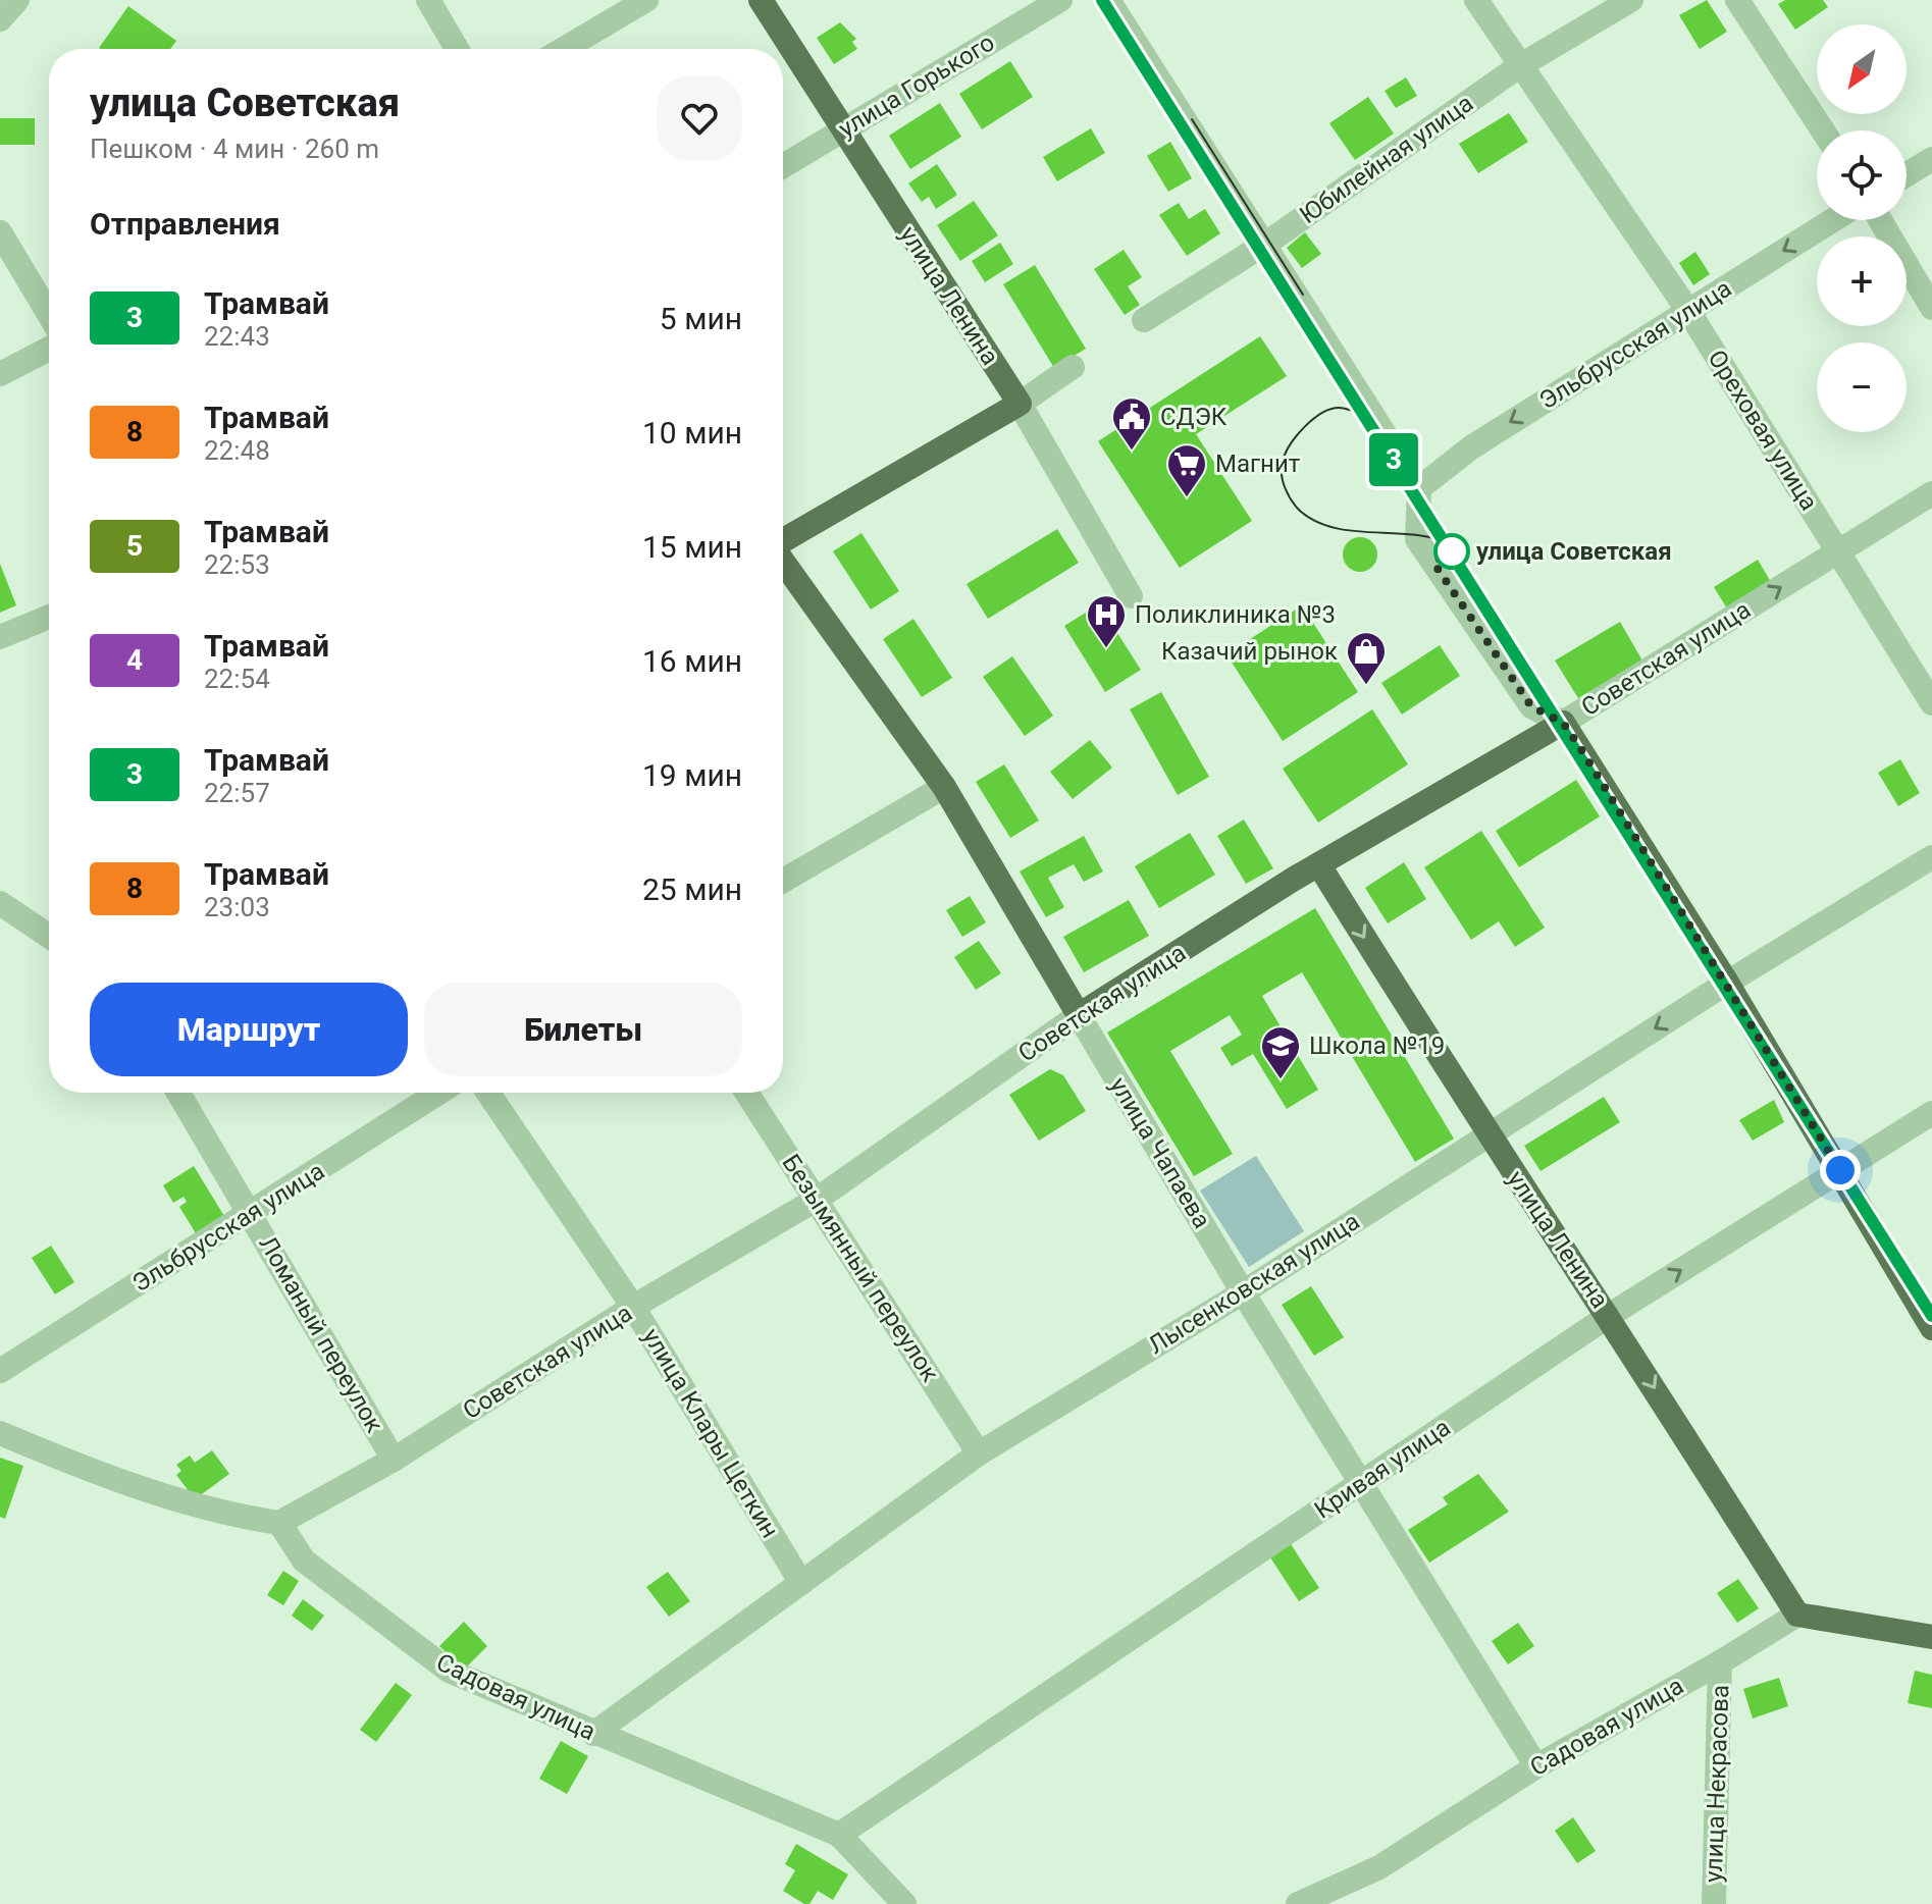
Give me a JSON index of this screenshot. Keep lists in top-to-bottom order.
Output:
{
  "streets": {
    "main road": ["улица Ленина", "Советская улица", "улица Чапаева"],
    "street": [
      "улица Горького",
      "Юбилейная улица",
      "Эльбрусская улица",
      "Ореховая улица",
      "Безымянный переулок",
      "Лысенковская улица",
      "Ломаный переулок",
      "улица Клары Цеткин",
      "Кривая улица",
      "Садовая улица",
      "улица Некрасова"
    ]
  },
  "crossings": [
    ["улица Горького", "улица Ленина"],
    ["Юбилейная улица", "Ореховая улица"],
    ["улица Ленина", "Советская улица"],
    ["улица Ленина", "Лысенковская улица"],
    ["улица Ленина", "Кривая улица"],
    ["улица Ленина", "Садовая улица"],
    ["Эльбрусская улица", "Ореховая улица"],
    ["Эльбрусская улица", "Ломаный переулок"],
    ["Ореховая улица", "Советская улица"],
    ["Советская улица", "улица Чапаева"],
    ["Советская улица", "Безымянный переулок"],
    ["Советская улица", "Ломаный переулок"],
    ["Советская улица", "улица Клары Цеткин"],
    ["Советская улица", "Садовая улица"],
    ["улица Чапаева", "Лысенковская улица"],
    ["улица Чапаева", "Кривая улица"],
    ["улица Чапаева", "Садовая улица"],
    ["Безымянный переулок", "Лысенковская улица"],
    ["Лысенковская улица", "улица Клары Цеткин"],
    ["Лысенковская улица", "Садовая улица"],
    ["Кривая улица", "Садовая улица"],
    ["Садовая улица", "улица Некрасова"]
  ],
  "one_way": ["улица Ленина", "Эльбрусская улица"],
  "places": {
    "public building": ["СДЭК"],
    "supermarket": ["Магнит"],
    "other": ["улица Советская"],
    "hospital": ["Поликлиника №3"],
    "shop": ["Казачий рынок"],
    "school or university": ["Школа №19"]
  },
  "lines": ["tram line 3"],
  "north": "bottom left",
  "page": {
    "on_map": "3",
    "map_buttons": ["+", "−"],
    "heading": [
      ["улица Советская", "Пешком · 4 мин · 260 m"],
      "Отправления"
    ],
    "list": [
      {
        "mark": "3",
        "name": "Трамвай",
        "note": "22:43",
        "value": "5 мин"
      },
      {
        "mark": "8",
        "name": "Трамвай",
        "note": "22:48",
        "value": "10 мин"
      },
      {
        "mark": "5",
        "name": "Трамвай",
        "note": "22:53",
        "value": "15 мин"
      },
      {
        "mark": "4",
        "name": "Трамвай",
        "note": "22:54",
        "value": "16 мин"
      },
      {
        "mark": "3",
        "name": "Трамвай",
        "note": "22:57",
        "value": "19 мин"
      },
      {
        "mark": "8",
        "name": "Трамвай",
        "note": "23:03",
        "value": "25 мин"
      }
    ],
    "buttons": ["Маршрут", "Билеты"]
  }
}
